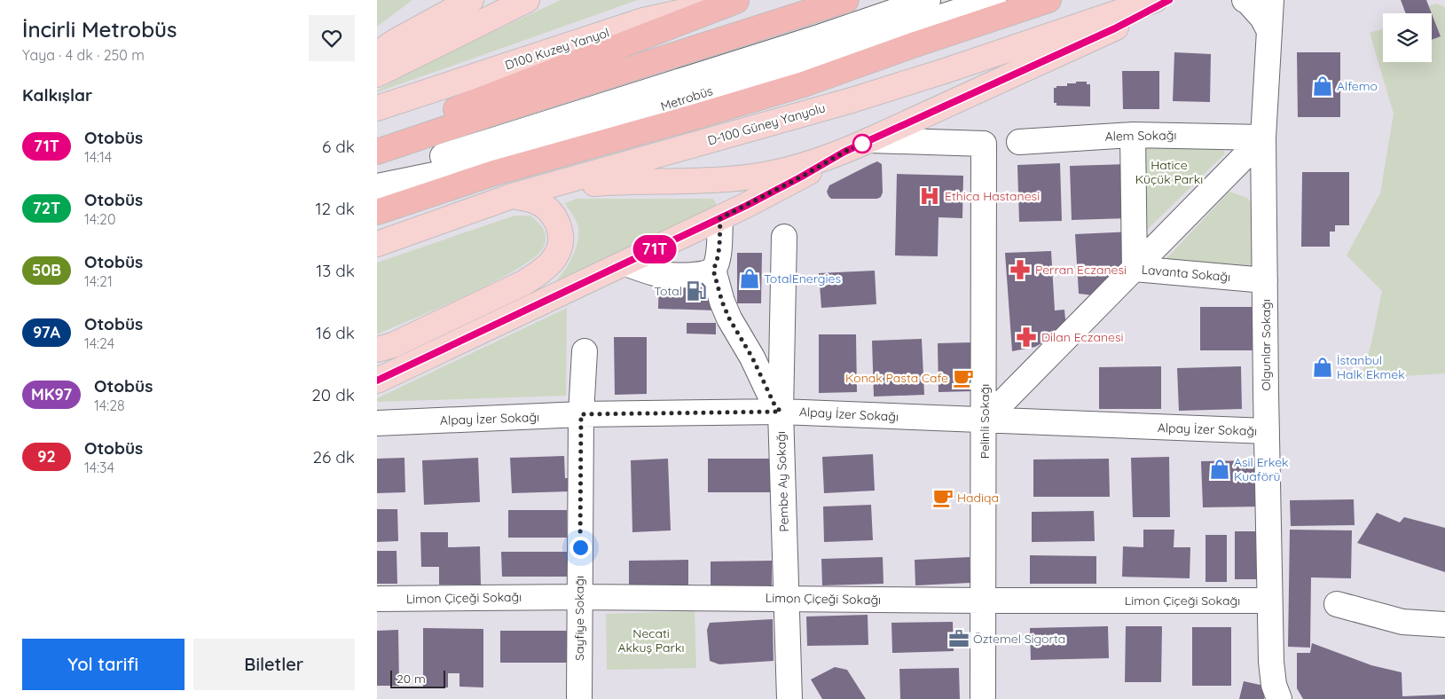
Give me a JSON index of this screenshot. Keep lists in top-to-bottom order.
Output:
{
  "streets": {
    "main road": ["D100 Kuzey Yanyol", "D-100 Güney Yanyolu"],
    "street": [
      "Metrobüs",
      "Alem Sokağı",
      "Lavanta Sokağı",
      "Olgunlar Sokağı",
      "Alpay İzer Sokağı",
      "Pelinli Sokağı",
      "Pembe Ay Sokağı",
      "Limon Çiçeği Sokağı",
      "Sayfiye Sokağı"
    ]
  },
  "crossings": [
    ["Alem Sokağı", "Lavanta Sokağı"],
    ["Alem Sokağı", "Olgunlar Sokağı"],
    ["Lavanta Sokağı", "Olgunlar Sokağı"],
    ["Olgunlar Sokağı", "Alpay İzer Sokağı"],
    ["Olgunlar Sokağı", "Limon Çiçeği Sokağı"],
    ["Alpay İzer Sokağı", "Pelinli Sokağı"],
    ["Alpay İzer Sokağı", "Pembe Ay Sokağı"],
    ["Alpay İzer Sokağı", "Sayfiye Sokağı"],
    ["Pelinli Sokağı", "Limon Çiçeği Sokağı"],
    ["Pembe Ay Sokağı", "Limon Çiçeği Sokağı"],
    ["Limon Çiçeği Sokağı", "Sayfiye Sokağı"]
  ],
  "parks": ["Hatice Küçük Parkı", "Necati Akkuş Parkı"],
  "places": {
    "shop": [
      "Alfemo",
      "TotalEnergies",
      "İstanbul Halk Ekmek",
      "Asil Erkek Kuaförü"
    ],
    "hospital": ["Ethica Hastanesi"],
    "pharmacy": ["Perran Eczanesi", "Dilan Eczanesi"],
    "fuel station": ["Total"],
    "cafe": ["Konak Pasta Cafe", "Hadiqa"],
    "office": ["Öztemel Sigorta"]
  },
  "lines": ["bus line 71T"],
  "scale_bar": "20 m",
  "page": {
    "heading": [
      ["İncirli Metrobüs", "Yaya · 4 dk · 250 m"],
      "Kalkışlar"
    ],
    "on_map": "71T",
    "list": [
      {
        "mark": "71T",
        "name": "Otobüs",
        "note": "14:14",
        "value": "6 dk"
      },
      {
        "mark": "72T",
        "name": "Otobüs",
        "note": "14:20",
        "value": "12 dk"
      },
      {
        "mark": "50B",
        "name": "Otobüs",
        "note": "14:21",
        "value": "13 dk"
      },
      {
        "mark": "97A",
        "name": "Otobüs",
        "note": "14:24",
        "value": "16 dk"
      },
      {
        "mark": "MK97",
        "name": "Otobüs",
        "note": "14:28",
        "value": "20 dk"
      },
      {
        "mark": "92",
        "name": "Otobüs",
        "note": "14:34",
        "value": "26 dk"
      }
    ],
    "buttons": ["Yol tarifi", "Biletler"],
    "scale": "20 m"
  }
}
